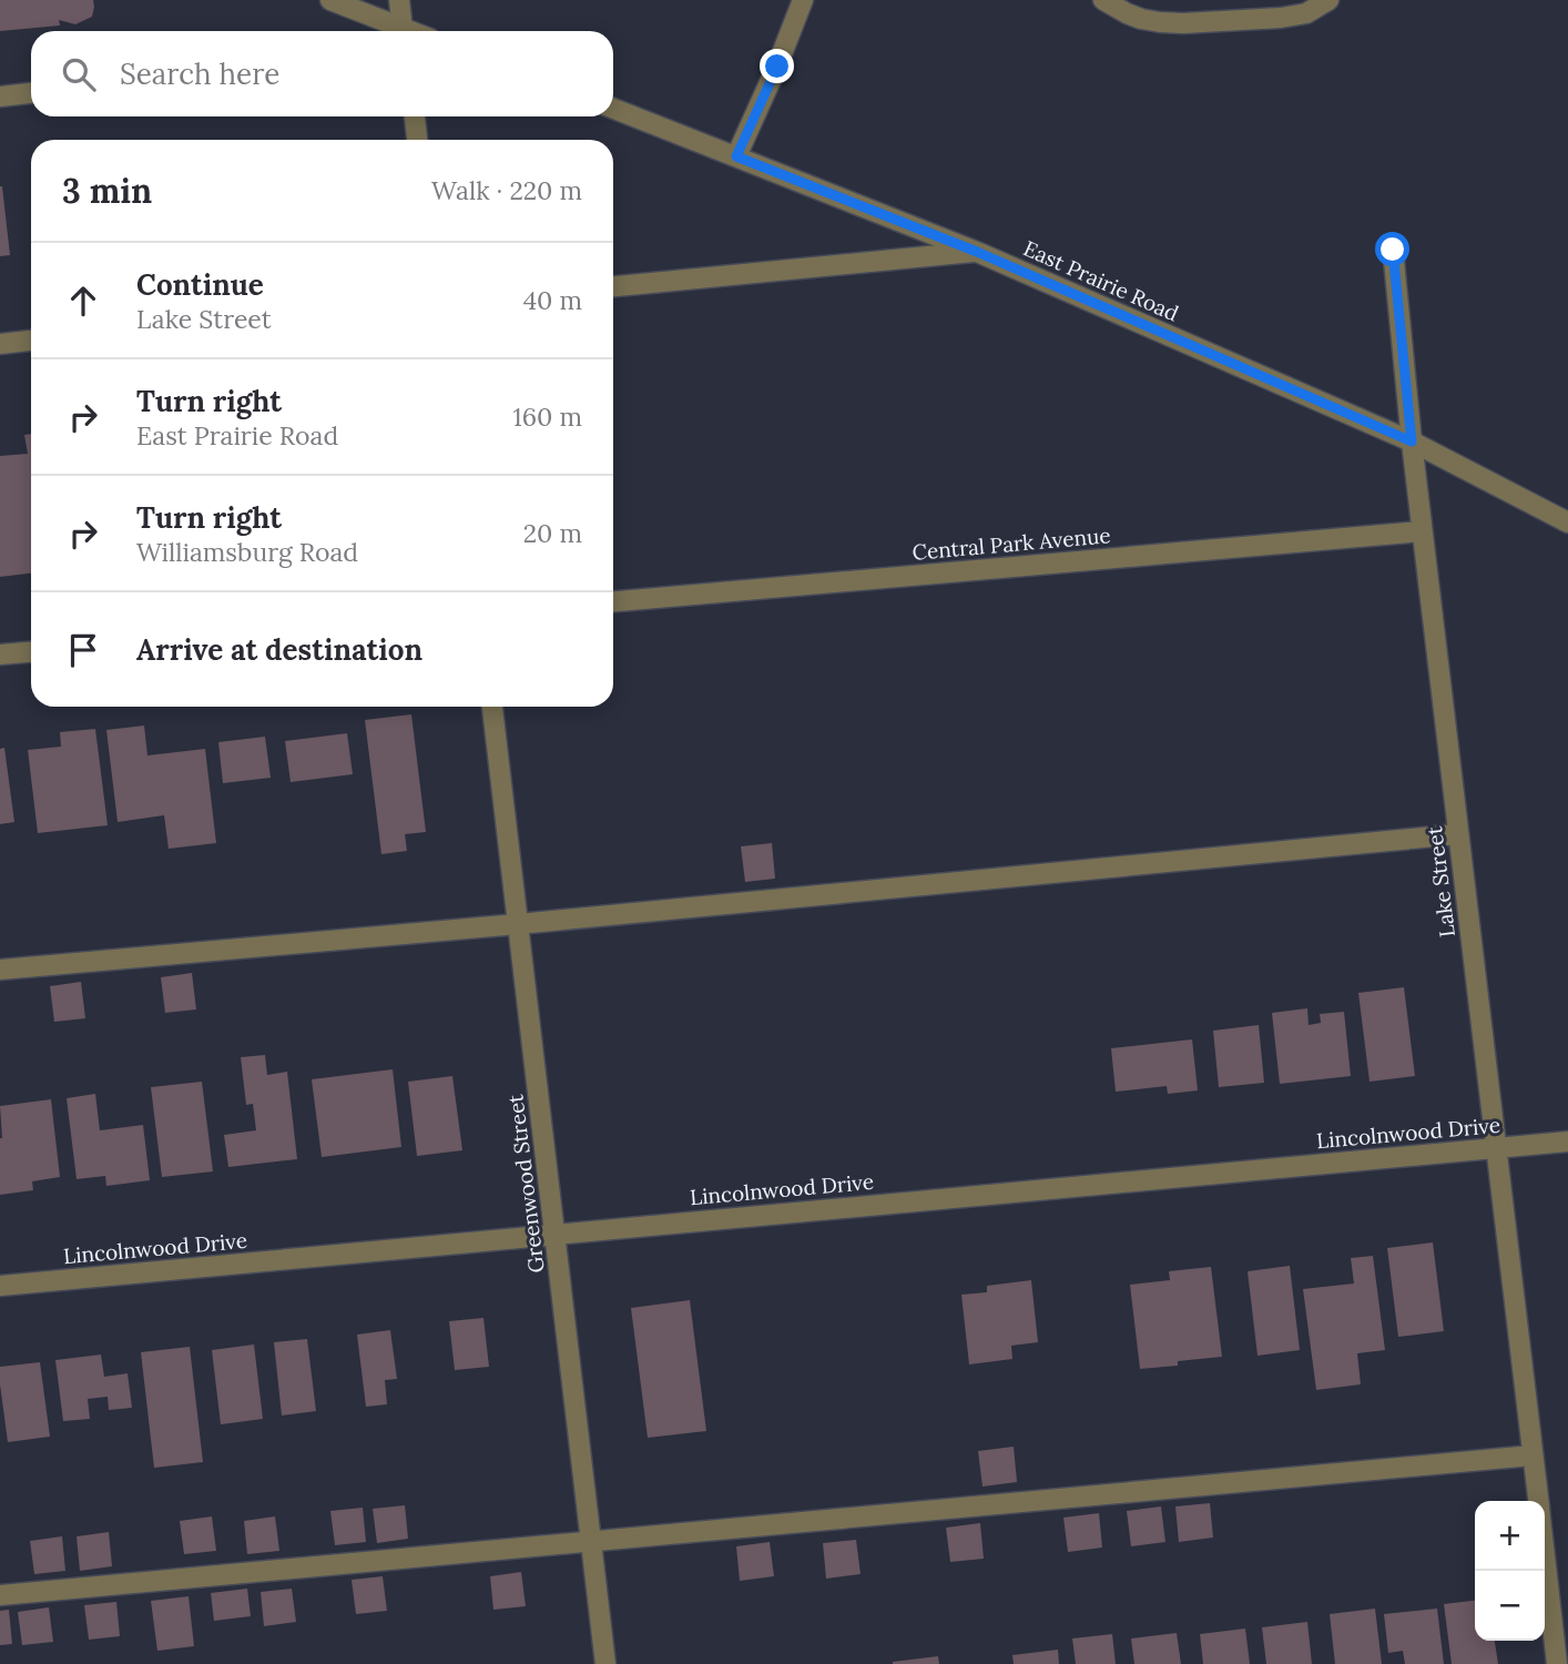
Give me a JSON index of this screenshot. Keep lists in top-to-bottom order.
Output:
{
  "streets": {
    "street": [
      "East Prairie Road",
      "Central Park Avenue",
      "Lake Street",
      "Lincolnwood Drive",
      "Greenwood Street"
    ]
  },
  "crossings": [
    ["East Prairie Road", "Lake Street"],
    ["Central Park Avenue", "Lake Street"],
    ["Lake Street", "Lincolnwood Drive"],
    ["Lincolnwood Drive", "Greenwood Street"]
  ],
  "page": {
    "search": "Search here",
    "heading": ["3 min", "Walk · 220 m"],
    "list": [
      ["Continue", "Lake Street", "40 m"],
      ["Turn right", "East Prairie Road", "160 m"],
      ["Turn right", "Williamsburg Road", "20 m"],
      "Arrive at destination"
    ],
    "map_buttons": ["+", "−"]
  }
}
